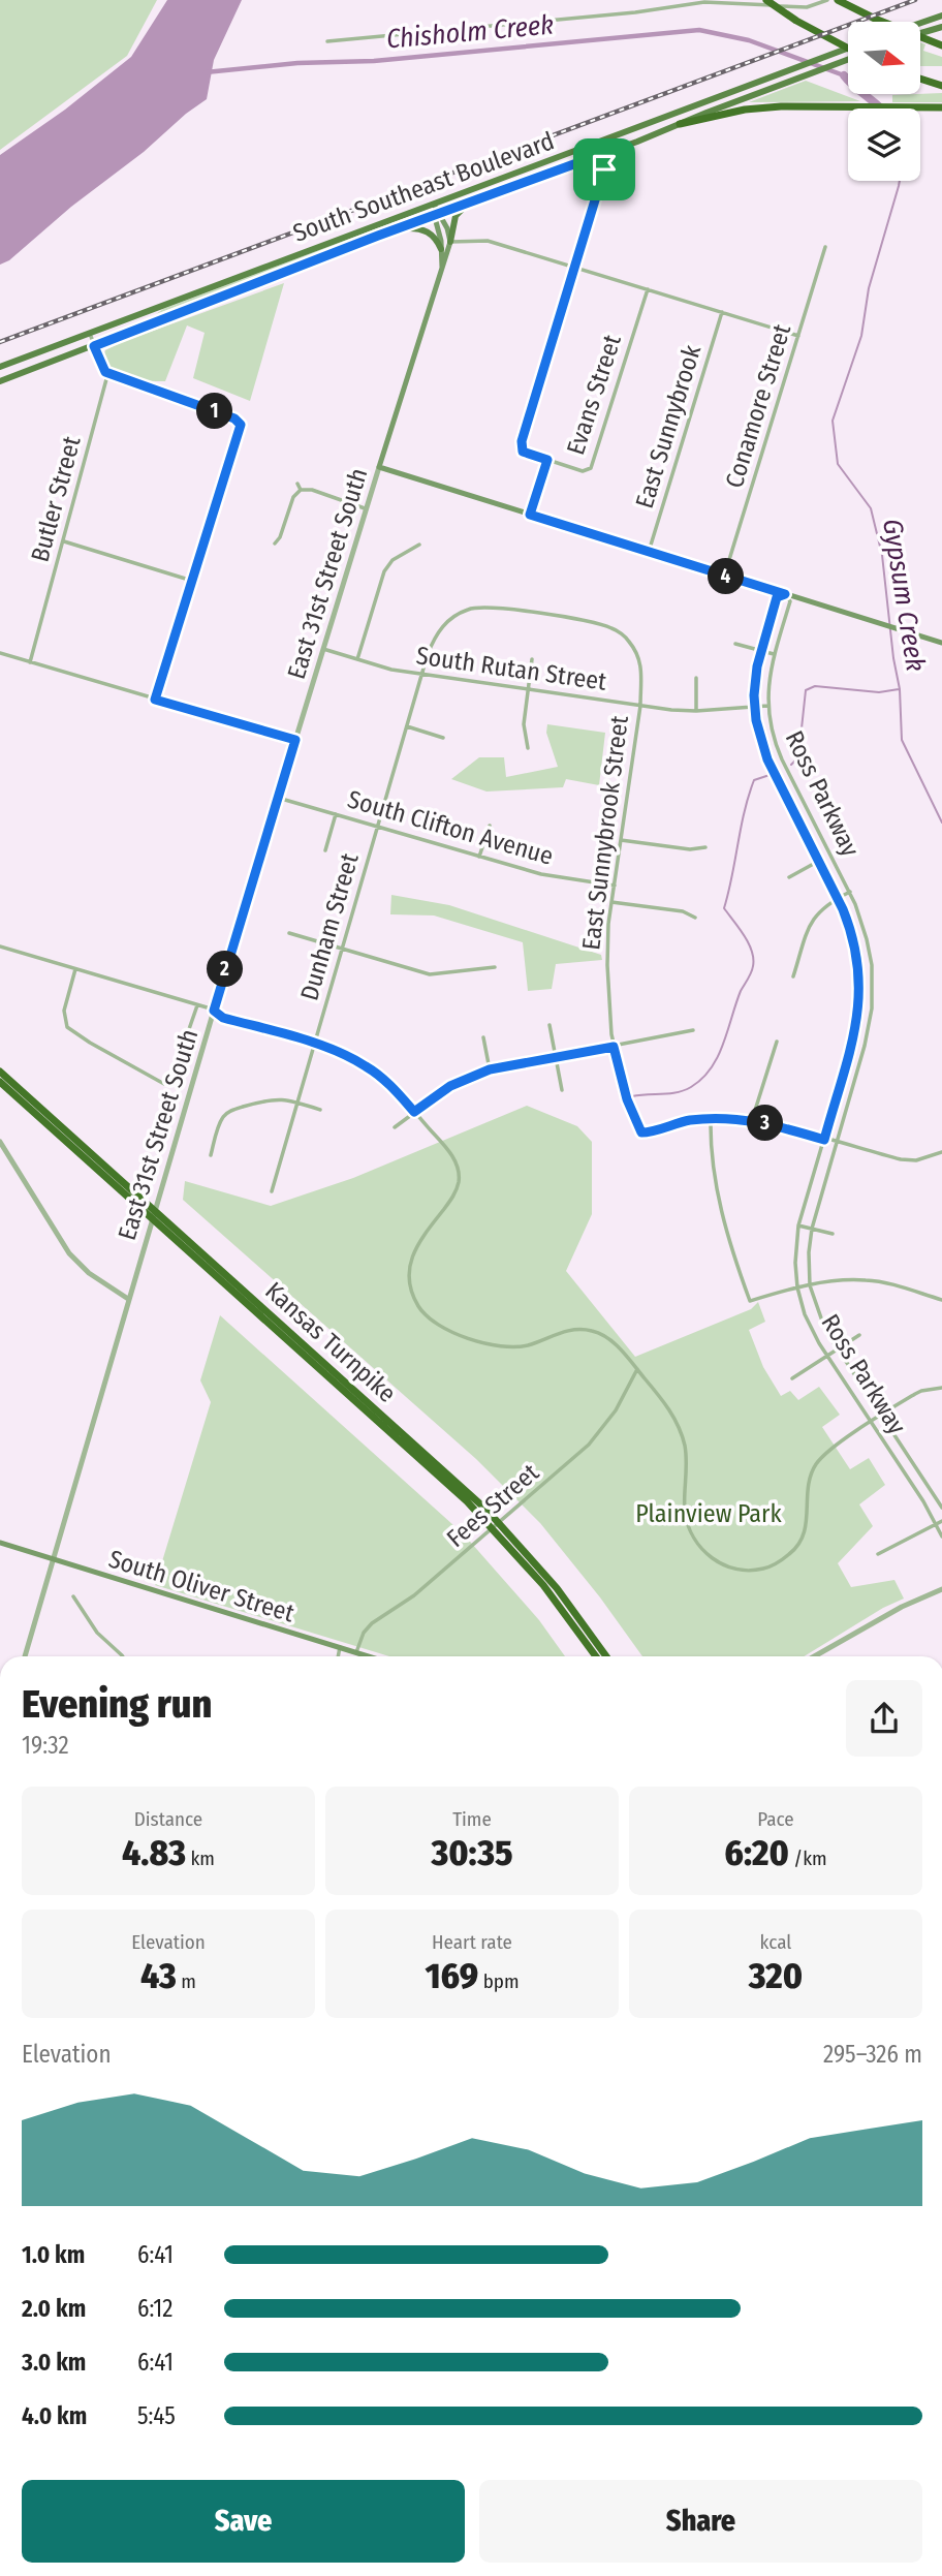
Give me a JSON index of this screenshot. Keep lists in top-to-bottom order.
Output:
{
  "streets": {
    "highway": ["Kansas Turnpike"],
    "main road": ["South Southeast Boulevard", "East 31st Street South", "South Oliver Street"],
    "street": [
      "Evans Street",
      "Conamore Street",
      "East Sunnybrook",
      "Butler Street",
      "South Rutan Street",
      "Ross Parkway",
      "South Clifton Avenue",
      "East Sunnybrook Street",
      "Dunham Street",
      "Fees Street"
    ]
  },
  "crossings": [
    ["East 31st Street South", "South Rutan Street"],
    ["East 31st Street South", "South Clifton Avenue"],
    ["East 31st Street South", "South Oliver Street"],
    ["South Rutan Street", "Ross Parkway"],
    ["South Rutan Street", "East Sunnybrook Street"],
    ["South Rutan Street", "Dunham Street"],
    ["South Clifton Avenue", "East Sunnybrook Street"],
    ["South Clifton Avenue", "Dunham Street"],
    ["East Sunnybrook Street", "Dunham Street"],
    ["Fees Street", "South Oliver Street"]
  ],
  "water": ["Chisholm Creek", "Gypsum Creek"],
  "parks": ["Plainview Park"],
  "north": "right",
  "page": {
    "pins": [
      "1",
      "4",
      "2",
      "3"
    ],
    "heading": ["Evening run", "19:32"],
    "stats": [
      ["Distance", "4.83 km"],
      ["Time", "30:35"],
      ["Pace", "6:20 /km"],
      ["Elevation", "43 m"],
      ["Heart rate", "169 bpm"],
      ["kcal", "320"]
    ],
    "chart": ["Elevation", "295–326 m"],
    "list": [
      {
        "name": "1.0 km",
        "note": "6:41"
      },
      {
        "name": "2.0 km",
        "note": "6:12"
      },
      {
        "name": "3.0 km",
        "note": "6:41"
      },
      {
        "name": "4.0 km",
        "note": "5:45"
      }
    ],
    "buttons": ["Save", "Share"]
  }
}
